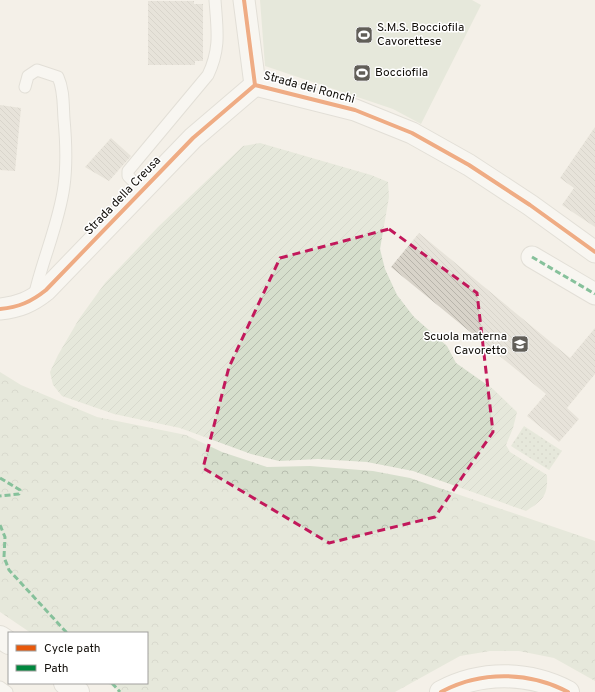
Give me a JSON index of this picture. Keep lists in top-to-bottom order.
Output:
{
  "streets": {
    "street": ["Strada dei Ronchi", "Strada della Creusa"]
  },
  "crossings": [
    ["Strada dei Ronchi", "Strada della Creusa"]
  ],
  "places": {
    "sports": ["S.M.S. Bocciofila Cavorettese", "Bocciofila"],
    "school or university": ["Scuola materna Cavoretto"]
  },
  "legend": ["Cycle path", "Path"]
}
